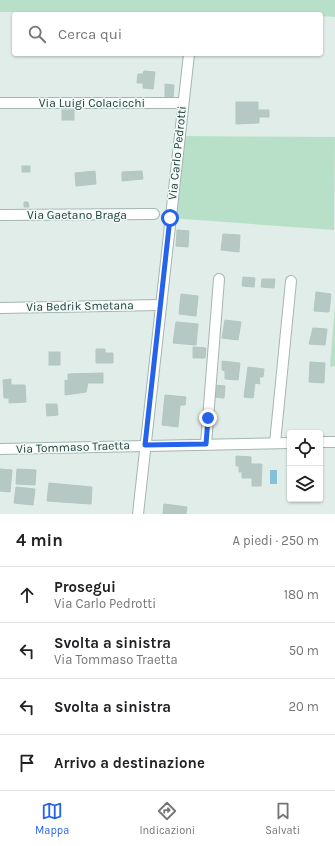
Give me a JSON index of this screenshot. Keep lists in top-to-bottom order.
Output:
{
  "streets": {
    "street": [
      "Via Luigi Colacicchi",
      "Via Carlo Pedrotti",
      "Via Gaetano Braga",
      "Via Bedrik Smetana",
      "Via Tommaso Traetta"
    ]
  },
  "crossings": [
    ["Via Luigi Colacicchi", "Via Carlo Pedrotti"],
    ["Via Carlo Pedrotti", "Via Bedrik Smetana"],
    ["Via Carlo Pedrotti", "Via Tommaso Traetta"]
  ],
  "page": {
    "search": "Cerca qui",
    "heading": ["4 min", "A piedi · 250 m"],
    "list": [
      ["Prosegui", "Via Carlo Pedrotti", "180 m"],
      ["Svolta a sinistra", "Via Tommaso Traetta", "50 m"],
      ["Svolta a sinistra", "20 m"],
      "Arrivo a destinazione"
    ],
    "nav": ["Mappa", "Indicazioni", "Salvati"]
  }
}
